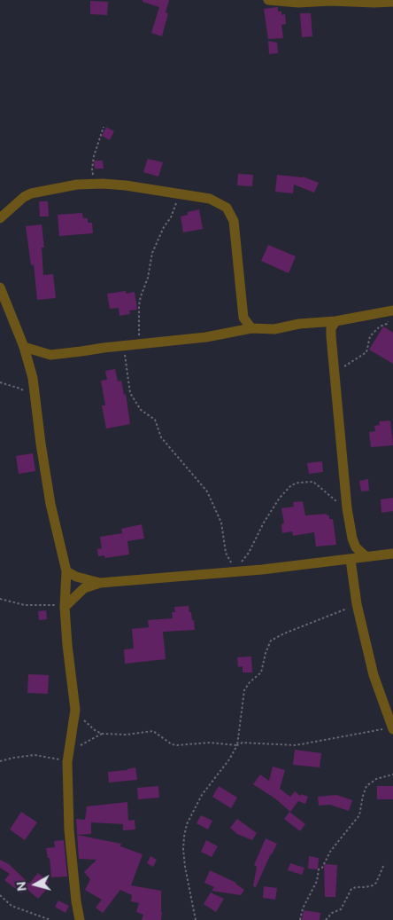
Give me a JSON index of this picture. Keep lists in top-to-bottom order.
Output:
{
  "north": "left"
}
